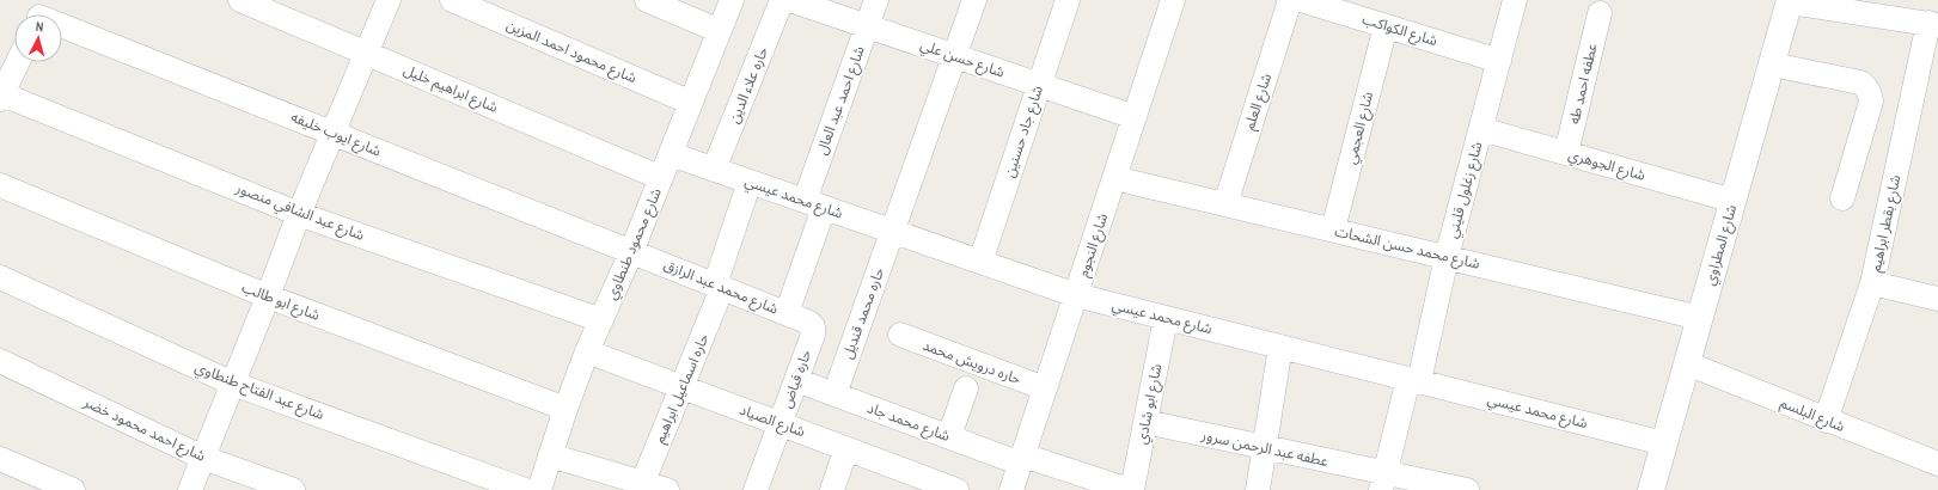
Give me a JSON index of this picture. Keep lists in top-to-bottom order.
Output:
{
  "streets": {
    "street": [
      "شارع الكواكب",
      "شارع محمود احمد المزين",
      "شارع حسن علي",
      "عطفه احمد طه",
      "حاره علاء الدين",
      "شارع ابراهيم خليل",
      "شارع احمد عبد العال",
      "شارع العلم",
      "شارع العجمي",
      "شارع جاد حسنين",
      "شارع ايوب خليفه",
      "شارع الجوهري",
      "شارع زغلول قليني",
      "شارع محمد عيسي",
      "شارع عبد الشافي منصور",
      "شارع بقطر ابراهيم",
      "شارع محمود طنطاوي",
      "شارع النجوم",
      "شارع المطراوي",
      "شارع محمد حسن الشحات",
      "شارع محمد عبد الرازق",
      "شارع ابو طالب",
      "حاره محمد قنديل",
      "حاره درويش محمد",
      "حاره فياض",
      "حاره اسماعيل ابراهيم",
      "شارع عبد الفتاح طنطاوي",
      "شارع ابو شادي",
      "شارع البلسم",
      "شارع الصياد",
      "شارع محمد جاد",
      "شارع احمد محمود خضر",
      "عطفه عبد الرحمن سرور"
    ]
  },
  "crossings": [
    ["شارع الكواكب", "شارع العجمي"],
    ["شارع الكواكب", "شارع زغلول قليني"],
    ["شارع محمود احمد المزين", "شارع محمود طنطاوي"],
    ["شارع حسن علي", "شارع احمد عبد العال"],
    ["شارع حسن علي", "شارع جاد حسنين"],
    ["شارع حسن علي", "شارع النجوم"],
    ["شارع حسن علي", "حاره محمد قنديل"],
    ["عطفه احمد طه", "شارع الجوهري"],
    ["حاره علاء الدين", "شارع محمد عيسي"],
    ["شارع ابراهيم خليل", "شارع محمود طنطاوي"],
    ["شارع احمد عبد العال", "شارع محمد عيسي"],
    ["شارع احمد عبد العال", "شارع محمد عبد الرازق"],
    ["شارع العلم", "شارع محمد حسن الشحات"],
    ["شارع العجمي", "شارع محمد حسن الشحات"],
    ["شارع جاد حسنين", "شارع محمد عيسي"],
    ["شارع ايوب خليفه", "شارع محمود طنطاوي"],
    ["شارع ايوب خليفه", "شارع محمد عبد الرازق"],
    ["شارع الجوهري", "شارع زغلول قليني"],
    ["شارع الجوهري", "شارع المطراوي"],
    ["شارع زغلول قليني", "شارع محمد عيسي"],
    ["شارع زغلول قليني", "شارع محمد حسن الشحات"],
    ["شارع زغلول قليني", "عطفه عبد الرحمن سرور"],
    ["شارع محمد عيسي", "شارع محمود طنطاوي"],
    ["شارع محمد عيسي", "شارع النجوم"],
    ["شارع محمد عيسي", "شارع المطراوي"],
    ["شارع محمد عيسي", "حاره محمد قنديل"],
    ["شارع محمد عيسي", "حاره اسماعيل ابراهيم"],
    ["شارع محمد عيسي", "شارع ابو شادي"],
    ["شارع عبد الشافي منصور", "شارع محمود طنطاوي"],
    ["شارع بقطر ابراهيم", "شارع البلسم"],
    ["شارع محمود طنطاوي", "شارع محمد عبد الرازق"],
    ["شارع محمود طنطاوي", "شارع ابو طالب"],
    ["شارع محمود طنطاوي", "شارع الصياد"],
    ["شارع النجوم", "شارع محمد حسن الشحات"],
    ["شارع النجوم", "حاره درويش محمد"],
    ["شارع النجوم", "شارع محمد جاد"],
    ["شارع المطراوي", "شارع محمد حسن الشحات"],
    ["شارع المطراوي", "شارع البلسم"],
    ["شارع محمد عبد الرازق", "حاره فياض"],
    ["شارع محمد عبد الرازق", "حاره اسماعيل ابراهيم"],
    ["حاره محمد قنديل", "شارع محمد جاد"],
    ["حاره فياض", "شارع الصياد"],
    ["حاره فياض", "شارع محمد جاد"],
    ["حاره اسماعيل ابراهيم", "شارع الصياد"],
    ["شارع ابو شادي", "شارع محمد جاد"],
    ["شارع ابو شادي", "عطفه عبد الرحمن سرور"]
  ],
  "north": "top"
}
